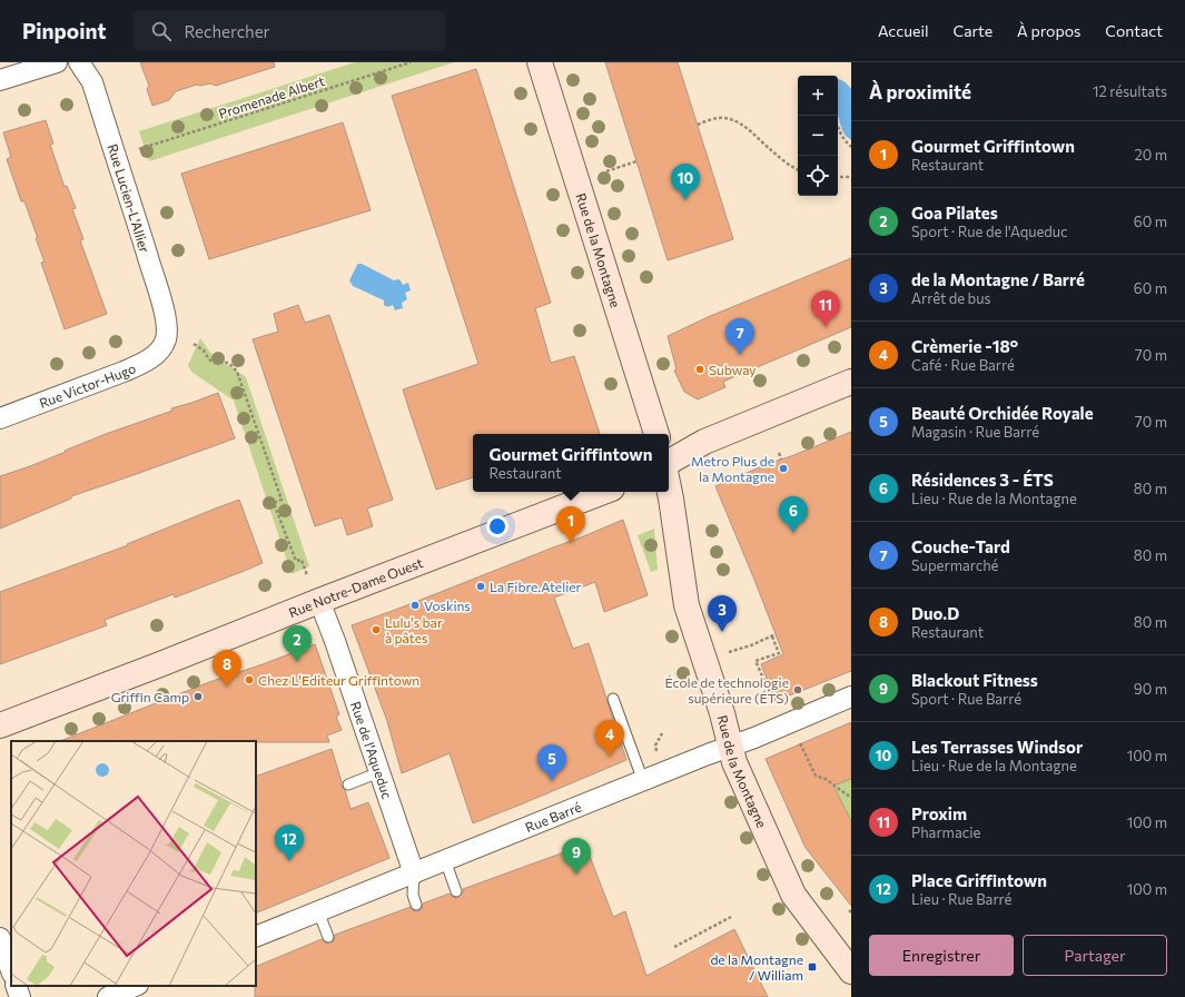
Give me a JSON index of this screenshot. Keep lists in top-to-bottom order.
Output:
{
  "streets": {
    "street": [
      "Rue Lucien-L'Allier",
      "Rue de la Montagne",
      "Rue Victor-Hugo",
      "Rue Notre-Dame Ouest",
      "Rue de l'Aqueduc",
      "Rue Barré"
    ],
    "path": ["Promenade Albert"]
  },
  "crossings": [
    ["Rue Lucien-L'Allier", "Rue Victor-Hugo"],
    ["Rue de la Montagne", "Rue Barré"],
    ["Rue Notre-Dame Ouest", "Rue de l'Aqueduc"],
    ["Rue de l'Aqueduc", "Rue Barré"]
  ],
  "places": {
    "other": [
      "Subway",
      "Metro Plus de la Montagne",
      "La Fibre.Atelier",
      "Voskins",
      "Lulu's bar à pâtes",
      "Chez L'Editeur Griffintown",
      "École de technologie supérieure (ÉTS)",
      "Griffin Camp"
    ],
    "transit": ["de la Montagne / William"]
  },
  "page": {
    "header": "Pinpoint",
    "search": "Rechercher",
    "nav": [
      "Accueil",
      "Carte",
      "À propos",
      "Contact"
    ],
    "heading": ["À proximité", "12 résultats"],
    "map_buttons": ["+", "−"],
    "list": [
      {
        "mark": "1",
        "name": "Gourmet Griffintown",
        "note": "Restaurant",
        "value": "20 m"
      },
      {
        "mark": "2",
        "name": "Goa Pilates",
        "note": "Sport · Rue de l'Aqueduc",
        "value": "60 m"
      },
      {
        "mark": "3",
        "name": "de la Montagne / Barré",
        "note": "Arrêt de bus",
        "value": "60 m"
      },
      {
        "mark": "4",
        "name": "Crèmerie -18°",
        "note": "Café · Rue Barré",
        "value": "70 m"
      },
      {
        "mark": "5",
        "name": "Beauté Orchidée Royale",
        "note": "Magasin · Rue Barré",
        "value": "70 m"
      },
      {
        "mark": "6",
        "name": "Résidences 3 - ÉTS",
        "note": "Lieu · Rue de la Montagne",
        "value": "80 m"
      },
      {
        "mark": "7",
        "name": "Couche-Tard",
        "note": "Supermarché",
        "value": "80 m"
      },
      {
        "mark": "8",
        "name": "Duo.D",
        "note": "Restaurant",
        "value": "80 m"
      },
      {
        "mark": "9",
        "name": "Blackout Fitness",
        "note": "Sport · Rue Barré",
        "value": "90 m"
      },
      {
        "mark": "10",
        "name": "Les Terrasses Windsor",
        "note": "Lieu · Rue de la Montagne",
        "value": "100 m"
      },
      {
        "mark": "11",
        "name": "Proxim",
        "note": "Pharmacie",
        "value": "100 m"
      },
      {
        "mark": "12",
        "name": "Place Griffintown",
        "note": "Lieu · Rue Barré",
        "value": "100 m"
      }
    ],
    "pins": [
      "10",
      "11",
      "7",
      "6",
      "1",
      "3",
      "2",
      "8",
      "4",
      "5",
      "12",
      "9"
    ],
    "popup": ["Gourmet Griffintown", "Restaurant"],
    "buttons": ["Enregistrer", "Partager"]
  }
}
